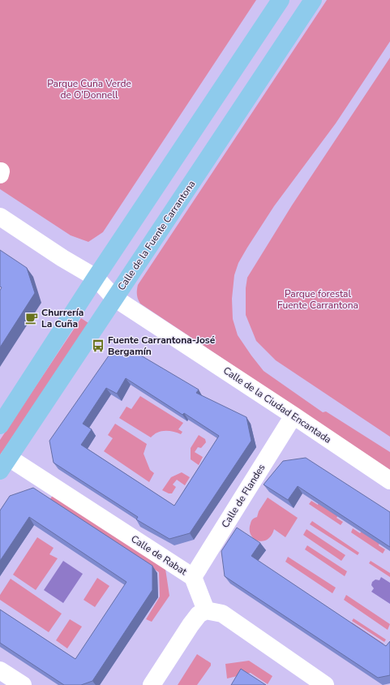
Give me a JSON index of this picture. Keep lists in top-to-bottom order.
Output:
{
  "streets": {
    "main road": ["Calle de la Fuente Carrantona"],
    "street": ["Calle de la Ciudad Encantada", "Calle de Flandes", "Calle de Rabat"]
  },
  "crossings": [
    ["Calle de la Fuente Carrantona", "Calle de la Ciudad Encantada"],
    ["Calle de la Fuente Carrantona", "Calle de Rabat"],
    ["Calle de la Ciudad Encantada", "Calle de Flandes"],
    ["Calle de Flandes", "Calle de Rabat"]
  ],
  "parks": ["Parque Cuña Verde de O'Donnell", "Parque forestal Fuente Carrantona"],
  "places": {
    "cafe": ["Churrería La Cuña"],
    "bus stop": ["Fuente Carrantona-José Bergamín"]
  }
}
